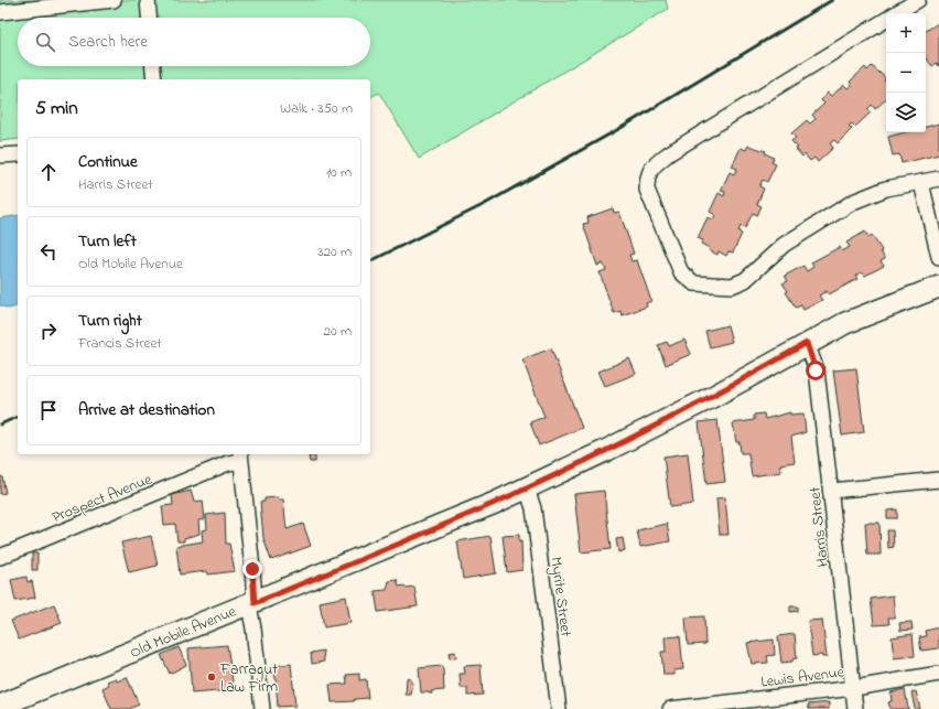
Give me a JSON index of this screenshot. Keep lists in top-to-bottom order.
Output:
{
  "streets": {
    "main road": ["Old Mobile Avenue"],
    "street": [
      "Prospect Avenue",
      "Harris Street",
      "Myrite Street",
      "Lewis Avenue"
    ]
  },
  "crossings": [
    ["Harris Street", "Old Mobile Avenue"],
    ["Harris Street", "Lewis Avenue"],
    ["Myrite Street", "Old Mobile Avenue"]
  ],
  "places": ["Farragut Law Firm"],
  "page": {
    "map_buttons": ["+", "−"],
    "search": "Search here",
    "heading": ["5 min", "Walk · 350 m"],
    "list": [
      ["Continue", "Harris Street", "10 m"],
      ["Turn left", "Old Mobile Avenue", "320 m"],
      ["Turn right", "Francis Street", "20 m"],
      "Arrive at destination"
    ]
  }
}
